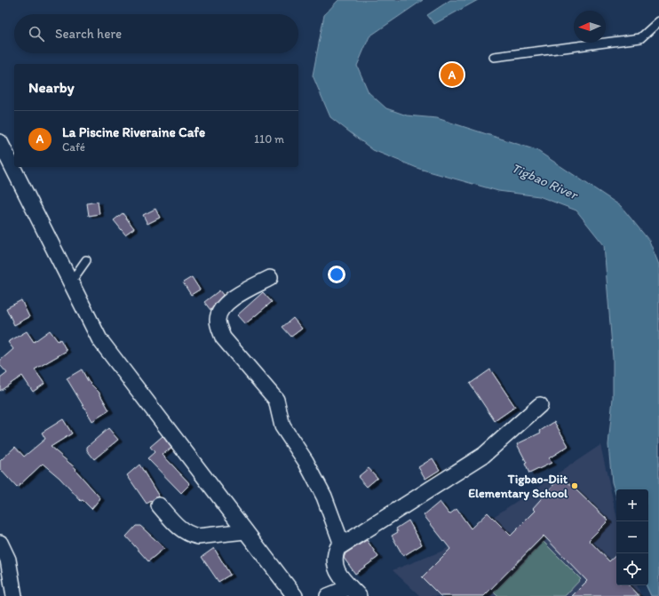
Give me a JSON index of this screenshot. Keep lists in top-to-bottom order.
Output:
{
  "water": ["Tigbao River"],
  "places": ["Tigbao-Diit Elementary School"],
  "north": "left",
  "page": {
    "search": "Search here",
    "pins": "A",
    "heading": "Nearby",
    "list": [
      {
        "mark": "A",
        "name": "La Piscine Riveraine Cafe",
        "note": "Café",
        "value": "110 m"
      }
    ],
    "map_buttons": ["+", "−"]
  }
}
